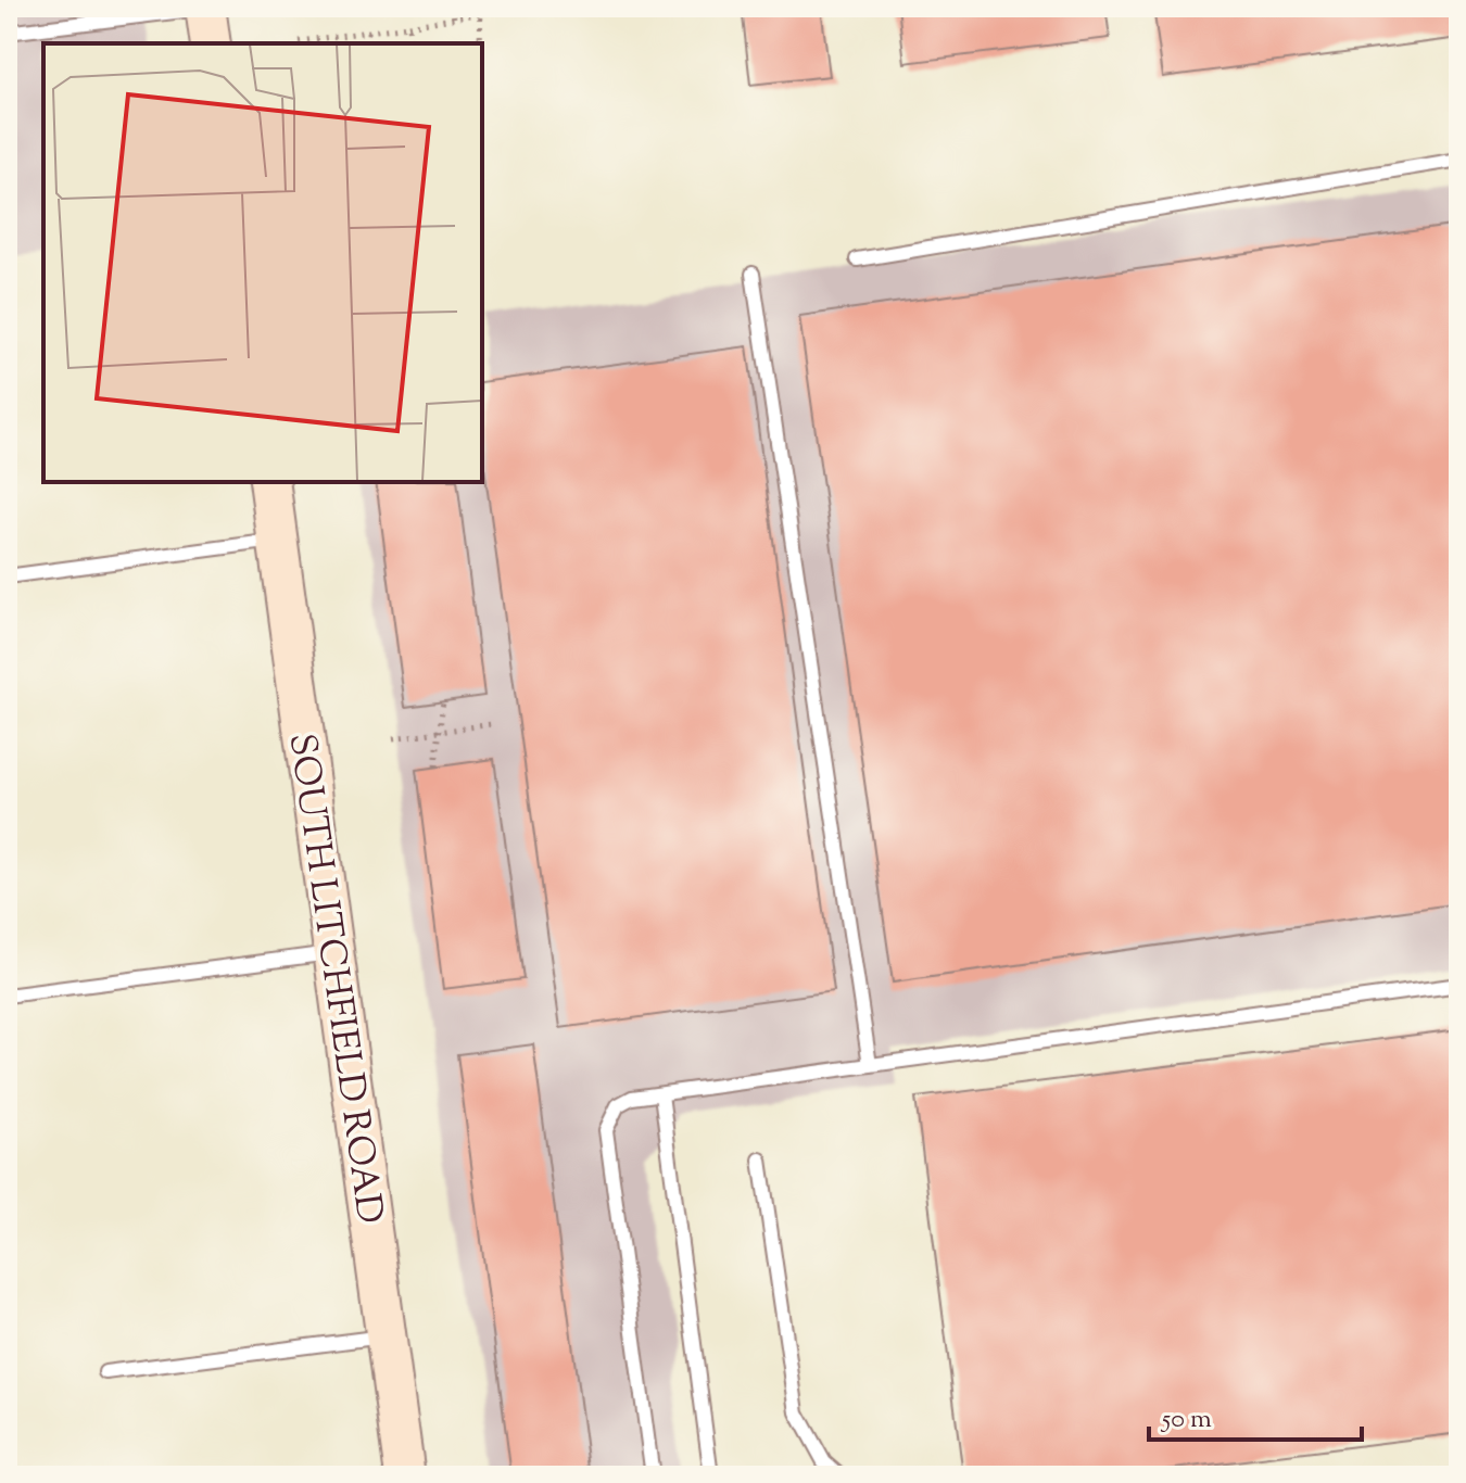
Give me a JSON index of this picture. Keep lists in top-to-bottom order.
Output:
{
  "streets": {
    "main road": ["SOUTH LITCHFIELD ROAD"]
  },
  "scale_bar": "50 m"
}
